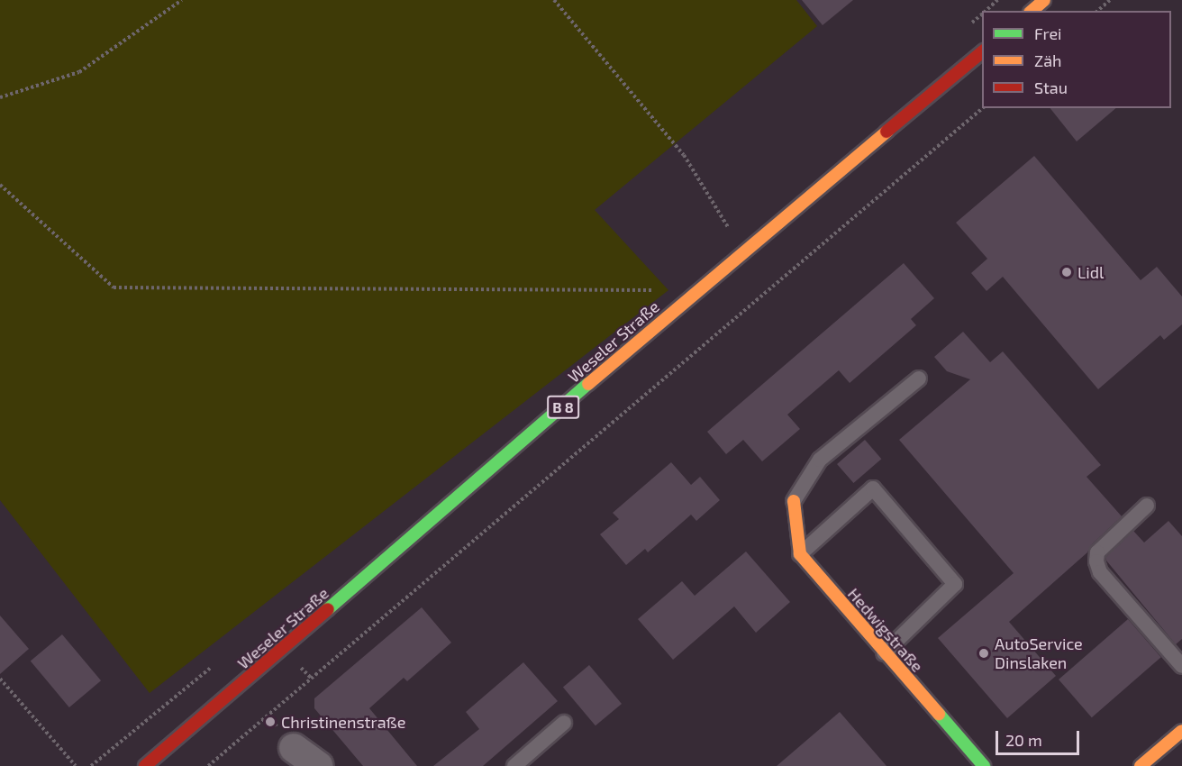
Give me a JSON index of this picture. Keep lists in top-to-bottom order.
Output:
{
  "streets": {
    "main road": ["Weseler Straße", "B 8", "Hedwigstraße"]
  },
  "places": ["Lidl", "AutoService Dinslaken", "Christinenstraße"],
  "legend": ["Frei", "Zäh", "Stau"],
  "scale_bar": "20 m"
}
